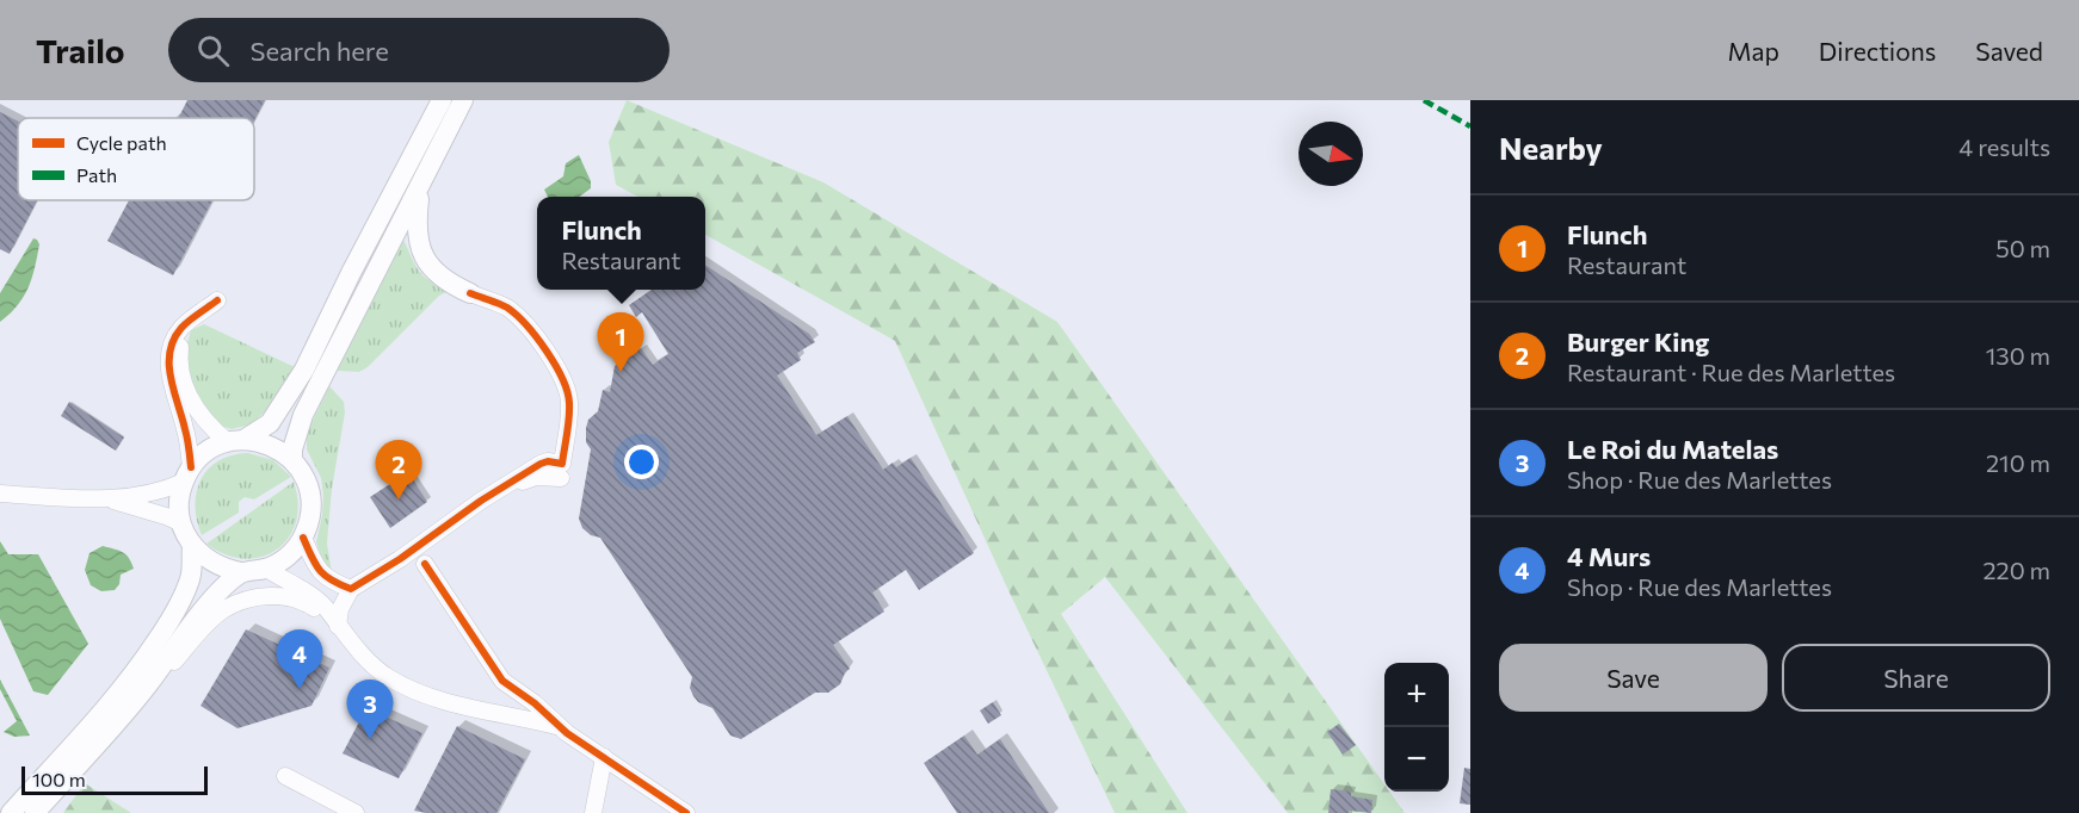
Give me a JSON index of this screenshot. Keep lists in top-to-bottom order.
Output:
{
  "legend": ["Cycle path", "Path"],
  "scale_bar": "100 m",
  "north": "right",
  "page": {
    "header": "Trailo",
    "search": "Search here",
    "nav": ["Map", "Directions", "Saved"],
    "heading": ["Nearby", "4 results"],
    "list": [
      {
        "mark": "1",
        "name": "Flunch",
        "note": "Restaurant",
        "value": "50 m"
      },
      {
        "mark": "2",
        "name": "Burger King",
        "note": "Restaurant · Rue des Marlettes",
        "value": "130 m"
      },
      {
        "mark": "3",
        "name": "Le Roi du Matelas",
        "note": "Shop · Rue des Marlettes",
        "value": "210 m"
      },
      {
        "mark": "4",
        "name": "4 Murs",
        "note": "Shop · Rue des Marlettes",
        "value": "220 m"
      }
    ],
    "popup": ["Flunch", "Restaurant"],
    "pins": [
      "1",
      "2",
      "4",
      "3"
    ],
    "buttons": ["Save", "Share"],
    "map_buttons": ["+", "−"],
    "scale": "100 m"
  }
}
